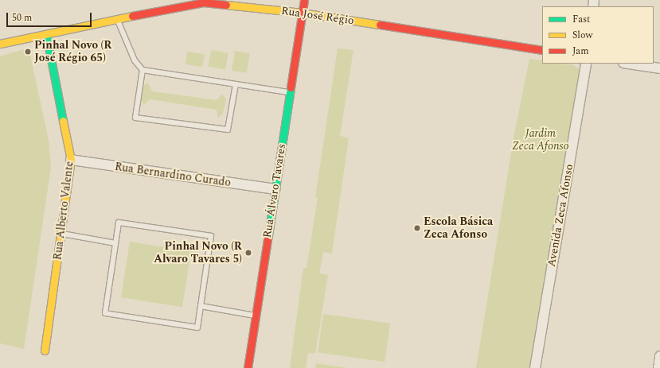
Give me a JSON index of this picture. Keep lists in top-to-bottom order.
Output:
{
  "streets": {
    "street": [
      "Rua José Régio",
      "Rua Bernardino Curado",
      "Rua Álvaro Tavares",
      "Rua Alberto Valente",
      "Avenida Zeca Afonso"
    ]
  },
  "crossings": [
    ["Rua José Régio", "Rua Álvaro Tavares"],
    ["Rua José Régio", "Rua Alberto Valente"],
    ["Rua Bernardino Curado", "Rua Álvaro Tavares"],
    ["Rua Bernardino Curado", "Rua Alberto Valente"]
  ],
  "parks": ["Jardim Zeca Afonso"],
  "places": ["Pinhal Novo (R José Régio 65)", "Escola Básica Zeca Afonso", "Pinhal Novo (R Alvaro Tavares 5)"],
  "legend": ["Fast", "Slow", "Jam"],
  "scale_bar": "50 m"
}
